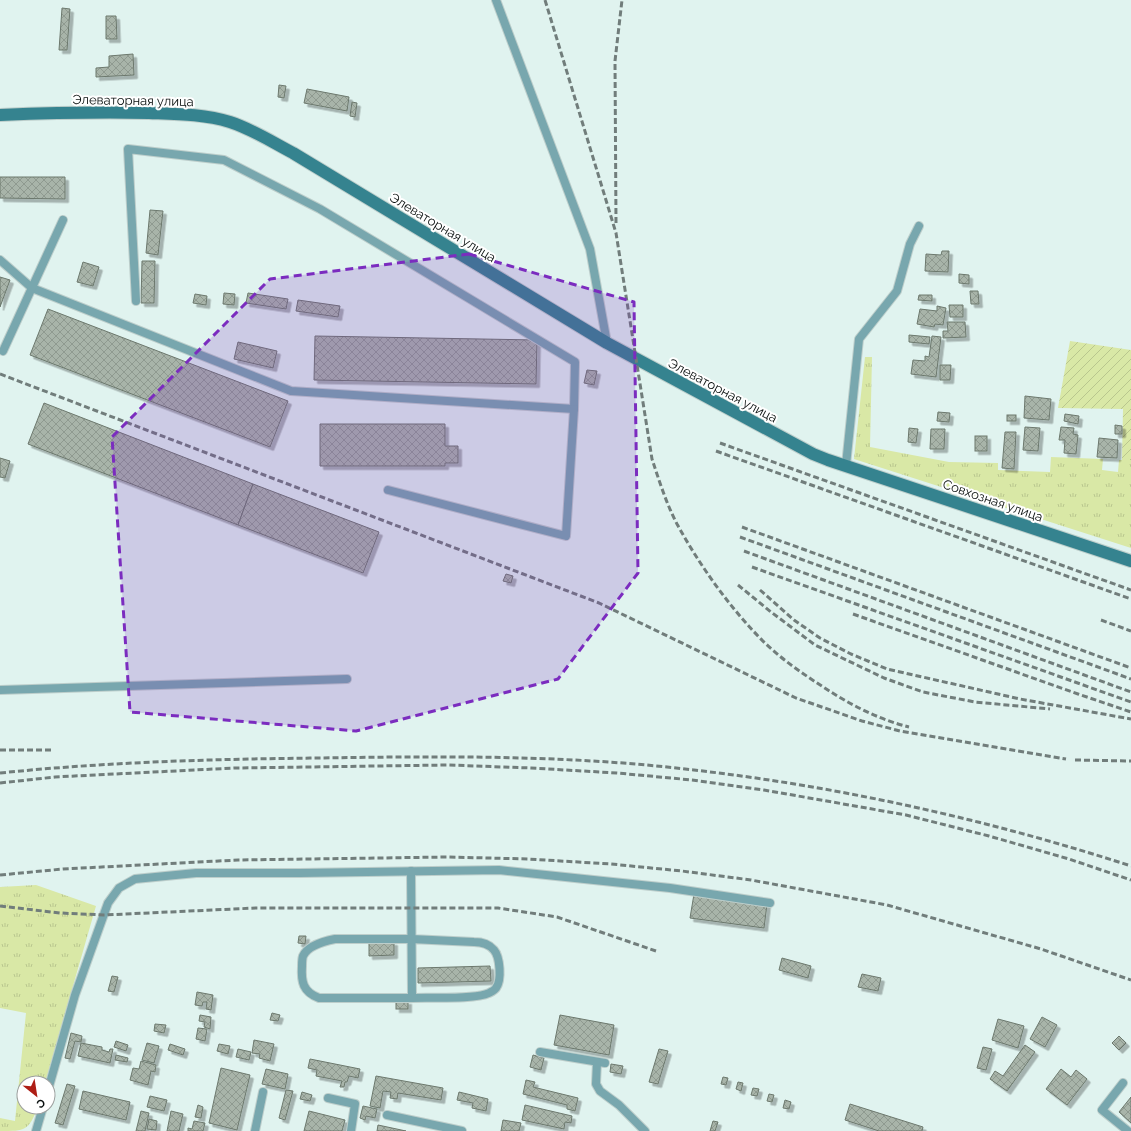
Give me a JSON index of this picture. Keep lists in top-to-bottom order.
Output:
{
  "streets": {
    "street": ["Элеваторная улица", "Совхозная улица"]
  },
  "crossings": [
    ["Элеваторная улица", "Совхозная улица"]
  ],
  "north": "bottom right"
}
